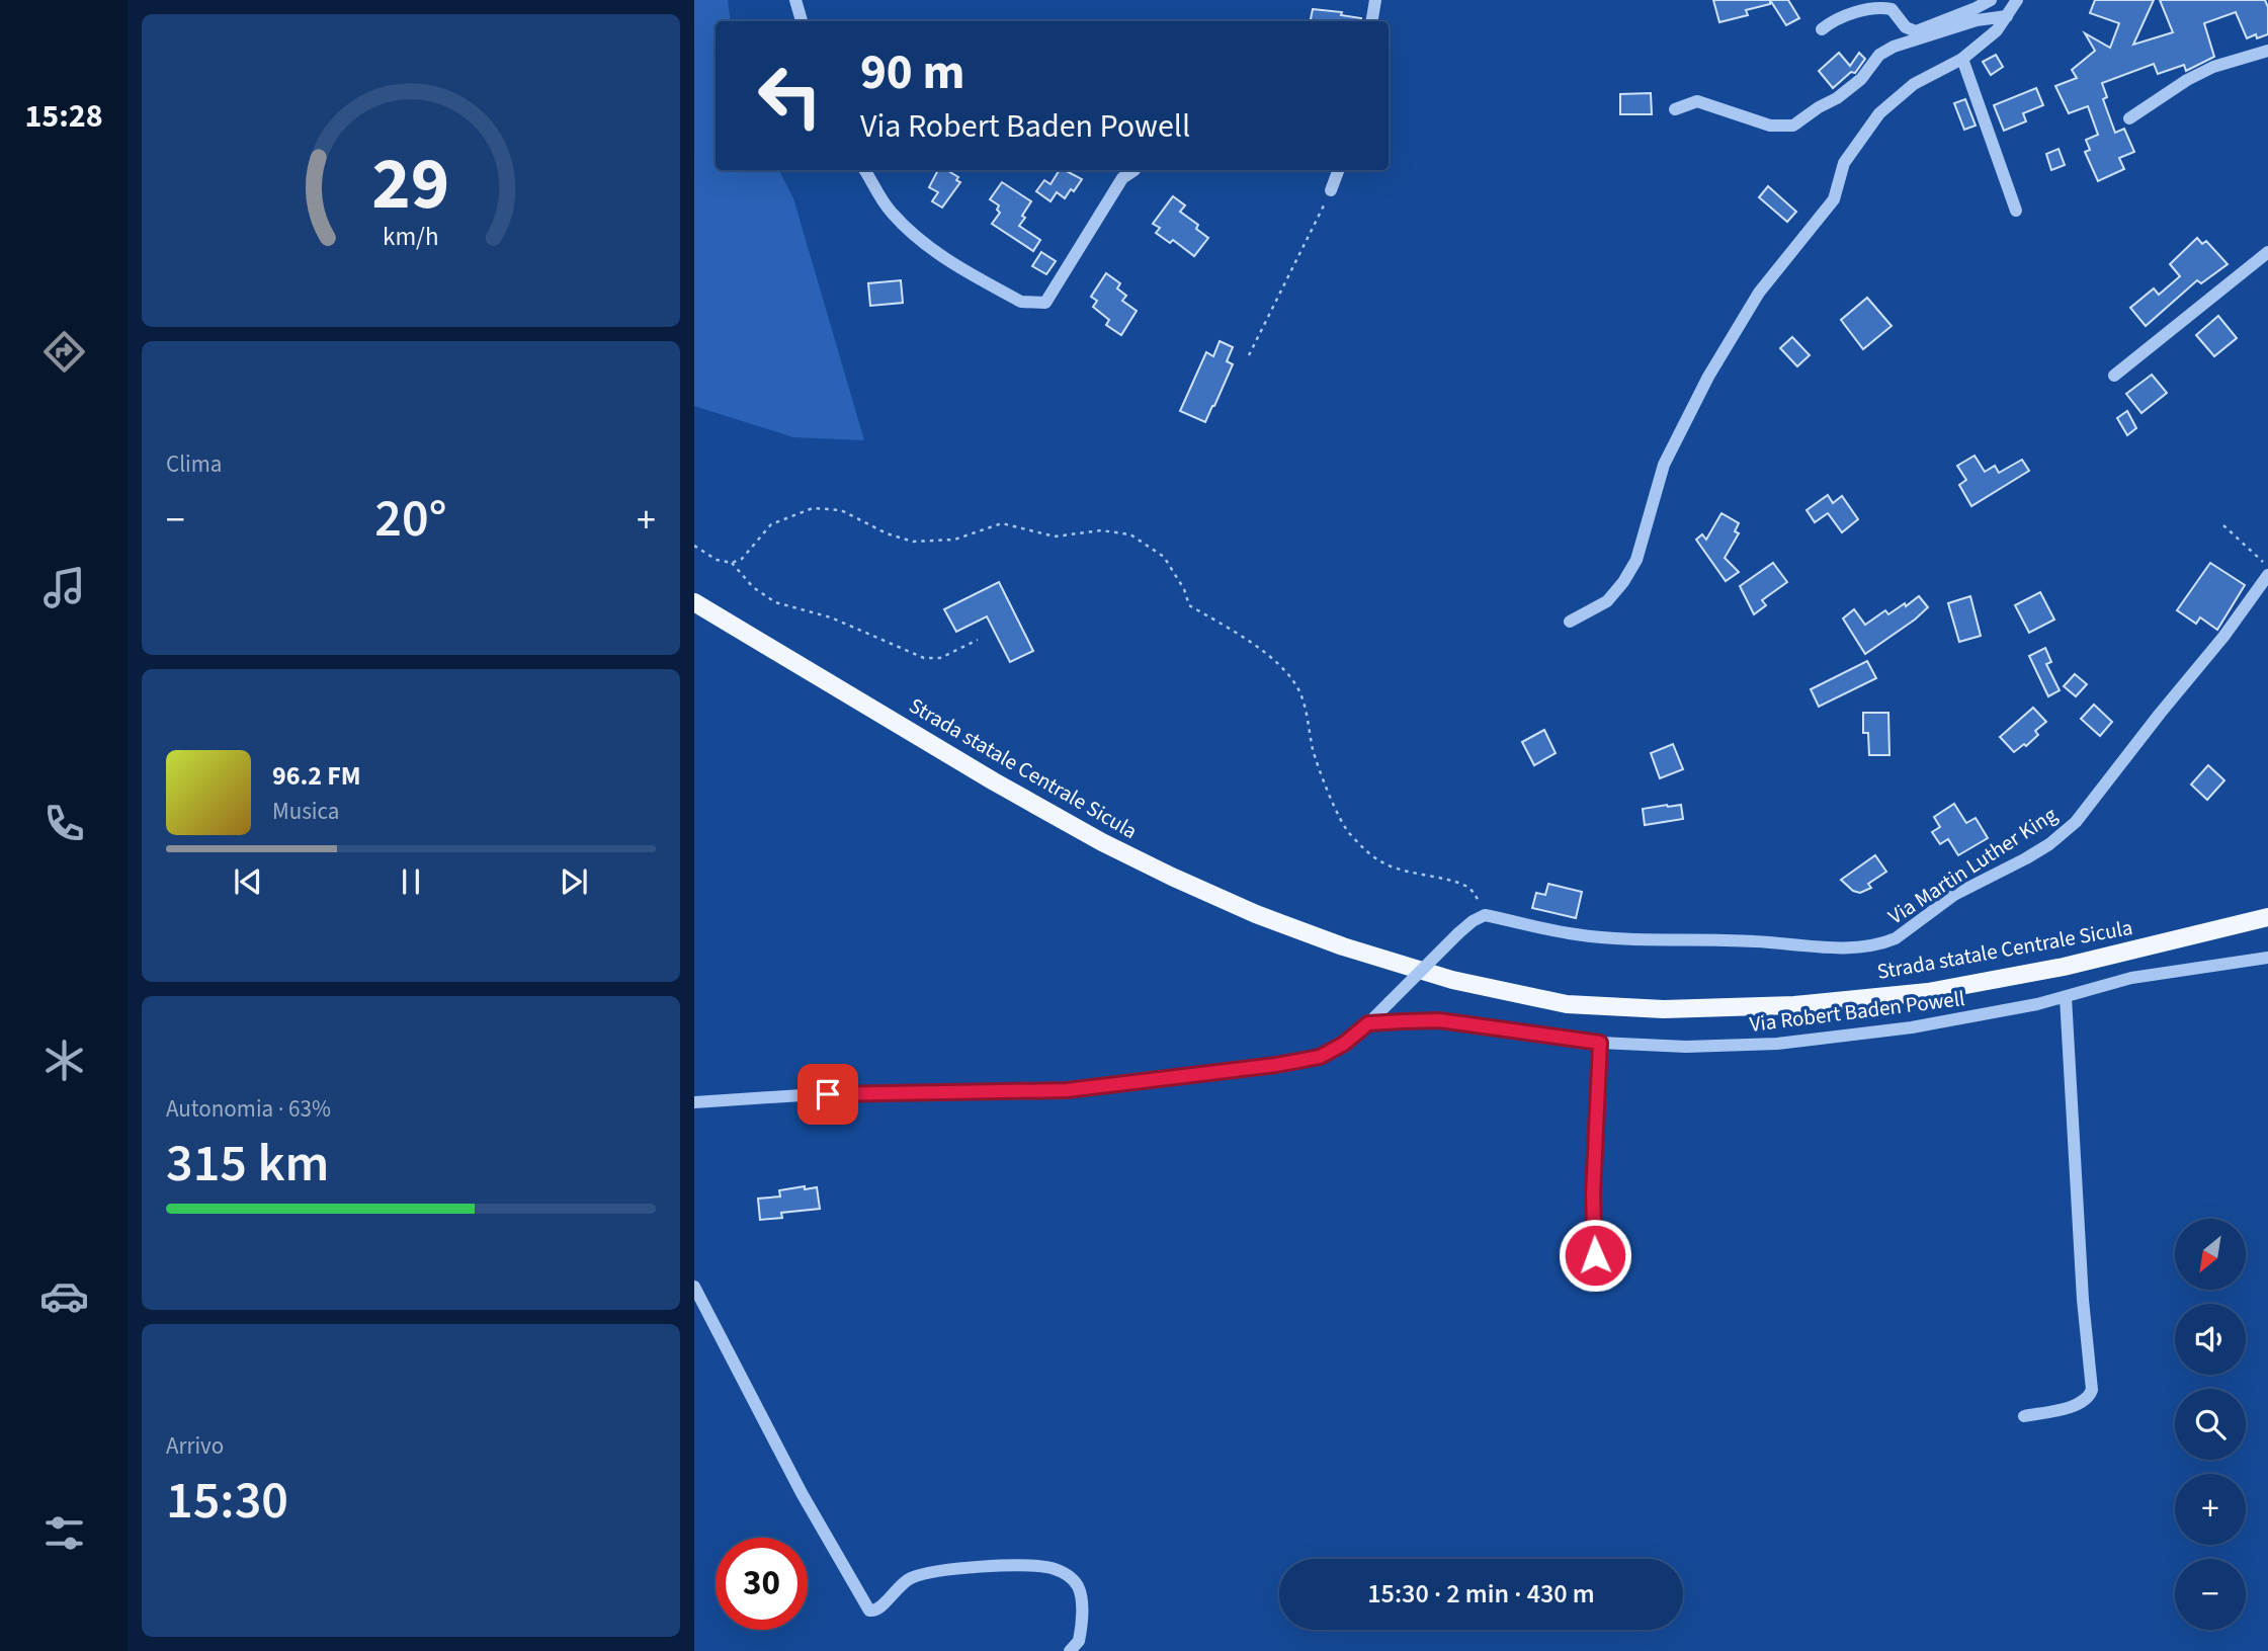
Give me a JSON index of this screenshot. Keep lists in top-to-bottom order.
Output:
{
  "streets": {
    "main road": ["Strada statale Centrale Sicula"],
    "street": ["Via Martin Luther King", "Via Robert Baden Powell"]
  },
  "north": "bottom left",
  "page": {
    "tabs": "15:28",
    "turn": ["90 m", "Via Robert Baden Powell"],
    "tile": [
      "Clima",
      ["Autonomia · 63%", "315 km"],
      ["Arrivo", "15:30"]
    ],
    "heat": ["−", "20°", "+"],
    "song": ["96.2 FM", "Musica"],
    "map_buttons": ["+", "−"],
    "limit": "30",
    "trip": "15:30 · 2 min · 430 m",
    "gauge": ["29", "km/h"]
  }
}
